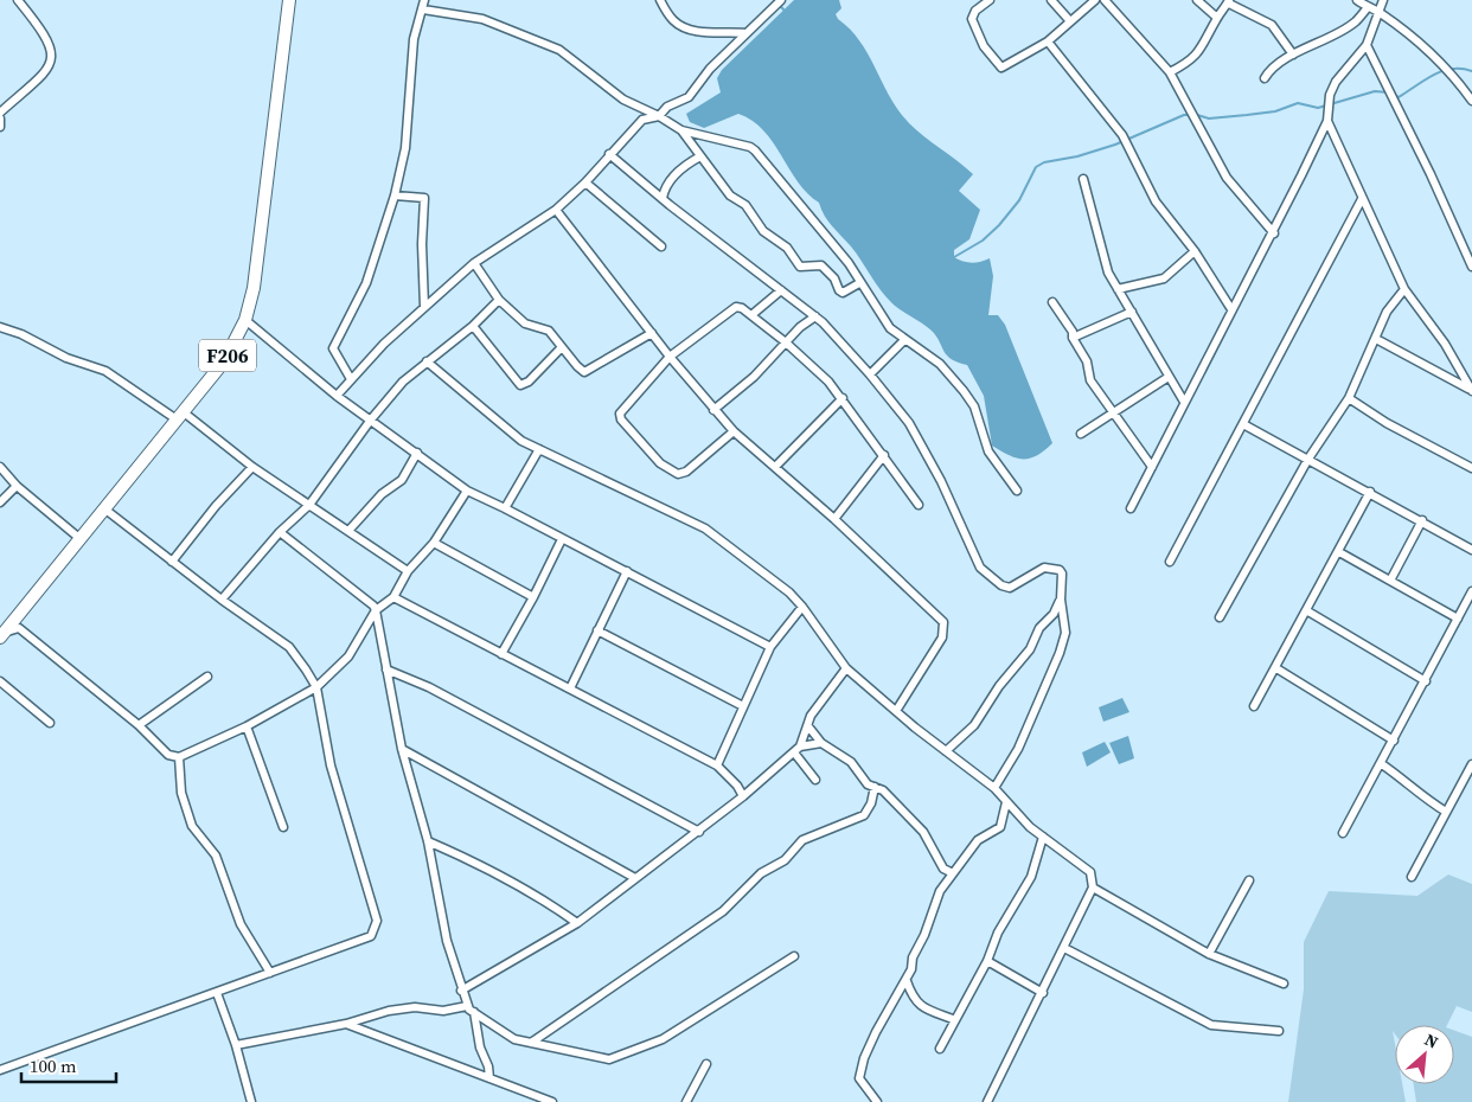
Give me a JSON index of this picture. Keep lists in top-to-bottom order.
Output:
{
  "streets": {
    "main road": ["F206"]
  },
  "scale_bar": "100 m",
  "north": "top right"
}
